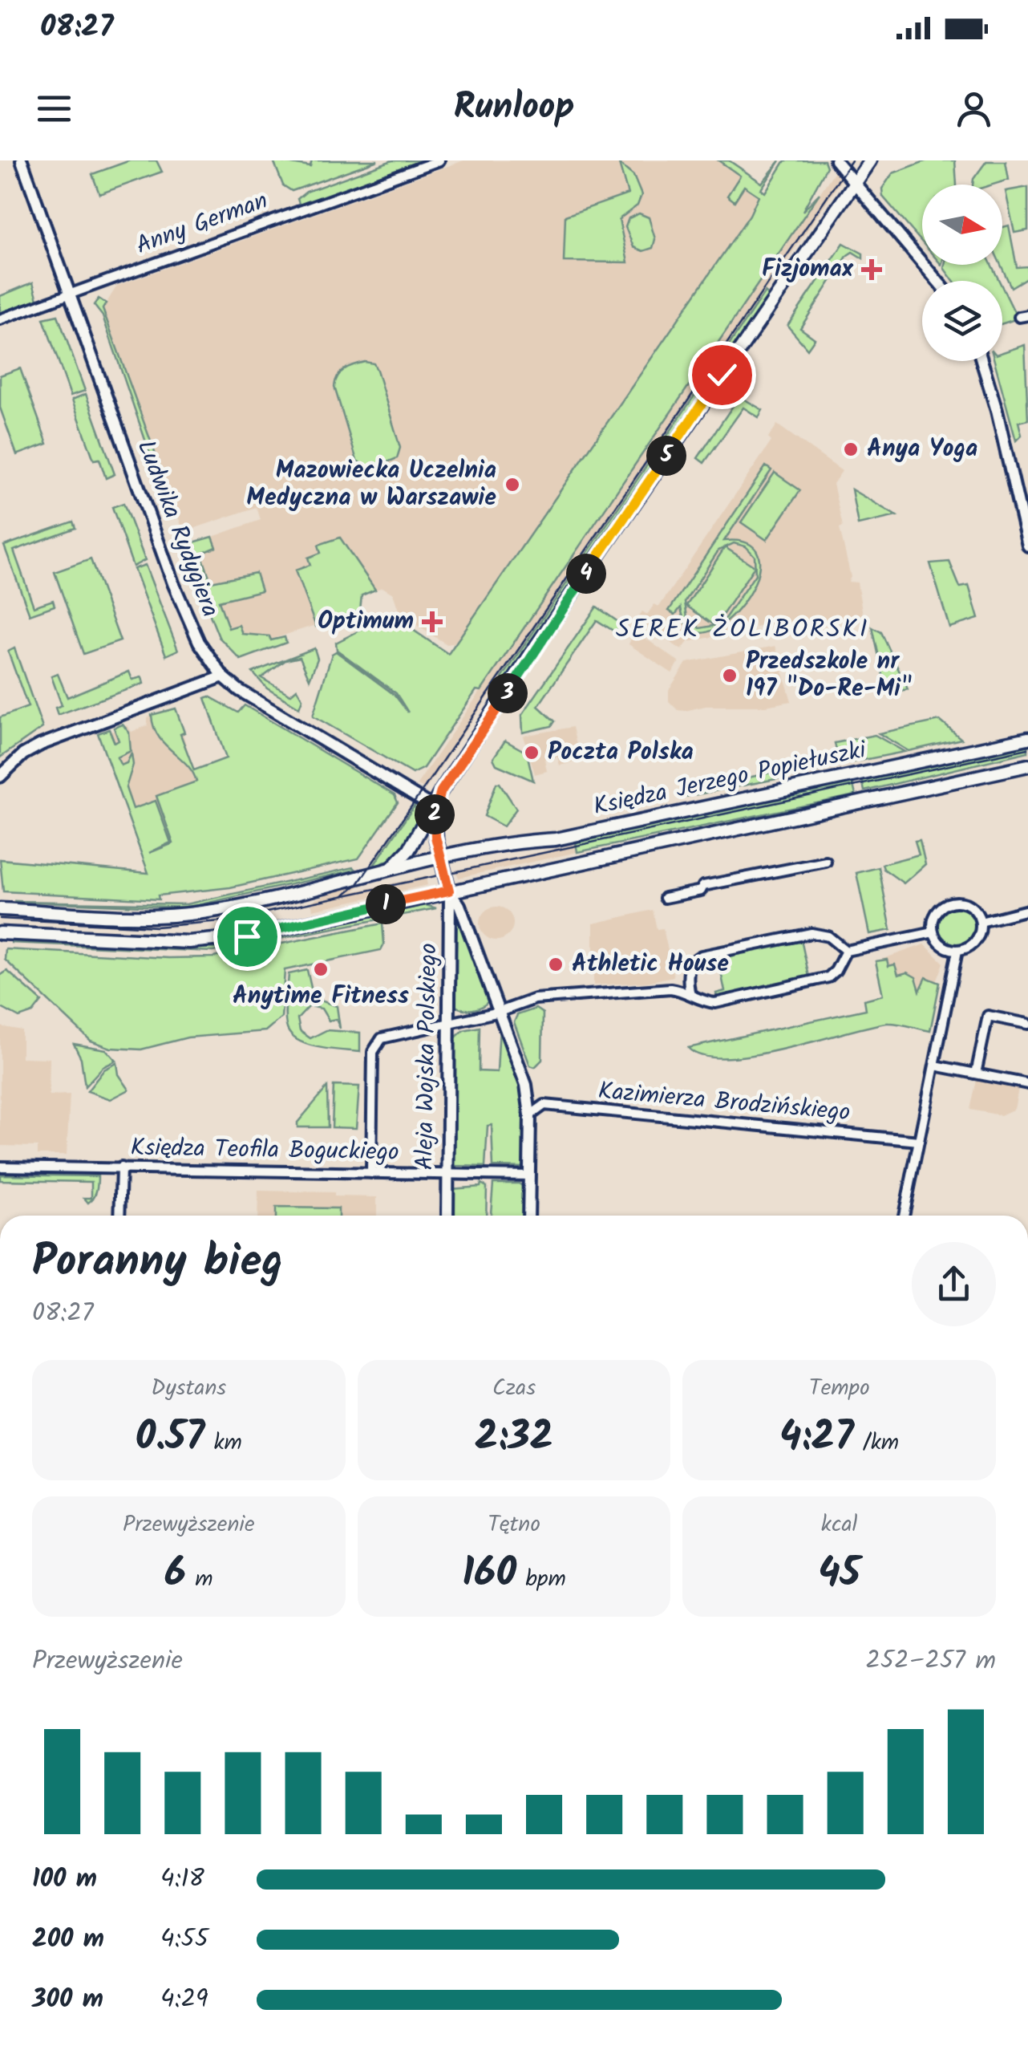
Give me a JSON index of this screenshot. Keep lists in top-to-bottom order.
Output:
{
  "streets": {
    "main road": ["Księdza Jerzego Popiełuszki", "Aleja Wojska Polskiego"],
    "street": [
      "Anny German",
      "Ludwika Rydygiera",
      "Kazimierza Brodzińskiego",
      "Księdza Teofila Boguckiego"
    ]
  },
  "crossings": [
    ["Anny German", "Ludwika Rydygiera"],
    ["Ludwika Rydygiera", "Aleja Wojska Polskiego"],
    ["Księdza Jerzego Popiełuszki", "Aleja Wojska Polskiego"],
    ["Aleja Wojska Polskiego", "Kazimierza Brodzińskiego"],
    ["Aleja Wojska Polskiego", "Księdza Teofila Boguckiego"]
  ],
  "districts": ["SEREK ŻOLIBORSKI"],
  "places": {
    "health": ["Fizjomax", "Optimum"],
    "other": [
      "Anya Yoga",
      "Mazowiecka Uczelnia Medyczna w Warszawie",
      "Przedszkole nr 197 \"Do-Re-Mi\"",
      "Poczta Polska",
      "Athletic House",
      "Anytime Fitness"
    ]
  },
  "north": "right",
  "page": {
    "status": "08:27",
    "header": "Runloop",
    "pins": [
      "5",
      "4",
      "3",
      "2",
      "1"
    ],
    "heading": ["Poranny bieg", "08:27"],
    "stats": [
      ["Dystans", "0.57 km"],
      ["Czas", "2:32"],
      ["Tempo", "4:27 /km"],
      ["Przewyższenie", "6 m"],
      ["Tętno", "160 bpm"],
      ["kcal", "45"]
    ],
    "chart": ["Przewyższenie", "252–257 m"],
    "list": [
      {
        "name": "100 m",
        "note": "4:18"
      },
      {
        "name": "200 m",
        "note": "4:55"
      },
      {
        "name": "300 m",
        "note": "4:29"
      }
    ]
  }
}
